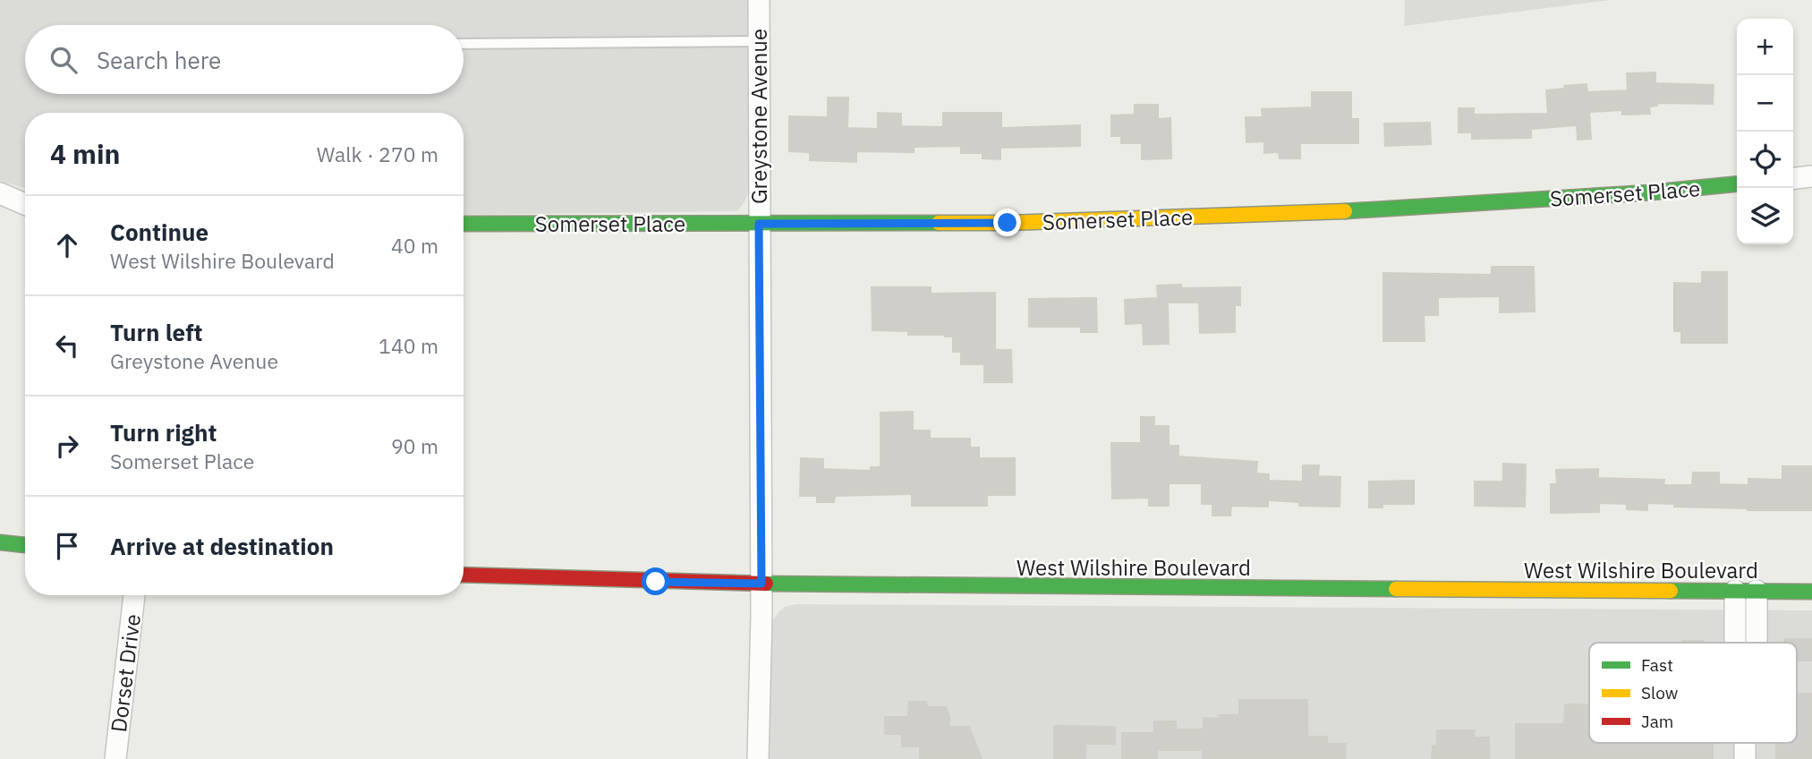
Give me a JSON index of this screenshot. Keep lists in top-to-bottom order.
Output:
{
  "streets": {
    "street": [
      "Greystone Avenue",
      "Somerset Place",
      "West Wilshire Boulevard",
      "Dorset Drive"
    ]
  },
  "crossings": [
    ["Greystone Avenue", "Somerset Place"],
    ["Greystone Avenue", "West Wilshire Boulevard"]
  ],
  "legend": ["Fast", "Slow", "Jam"],
  "page": {
    "map_buttons": ["+", "−"],
    "search": "Search here",
    "heading": ["4 min", "Walk · 270 m"],
    "list": [
      ["Continue", "West Wilshire Boulevard", "40 m"],
      ["Turn left", "Greystone Avenue", "140 m"],
      ["Turn right", "Somerset Place", "90 m"],
      "Arrive at destination"
    ]
  }
}
